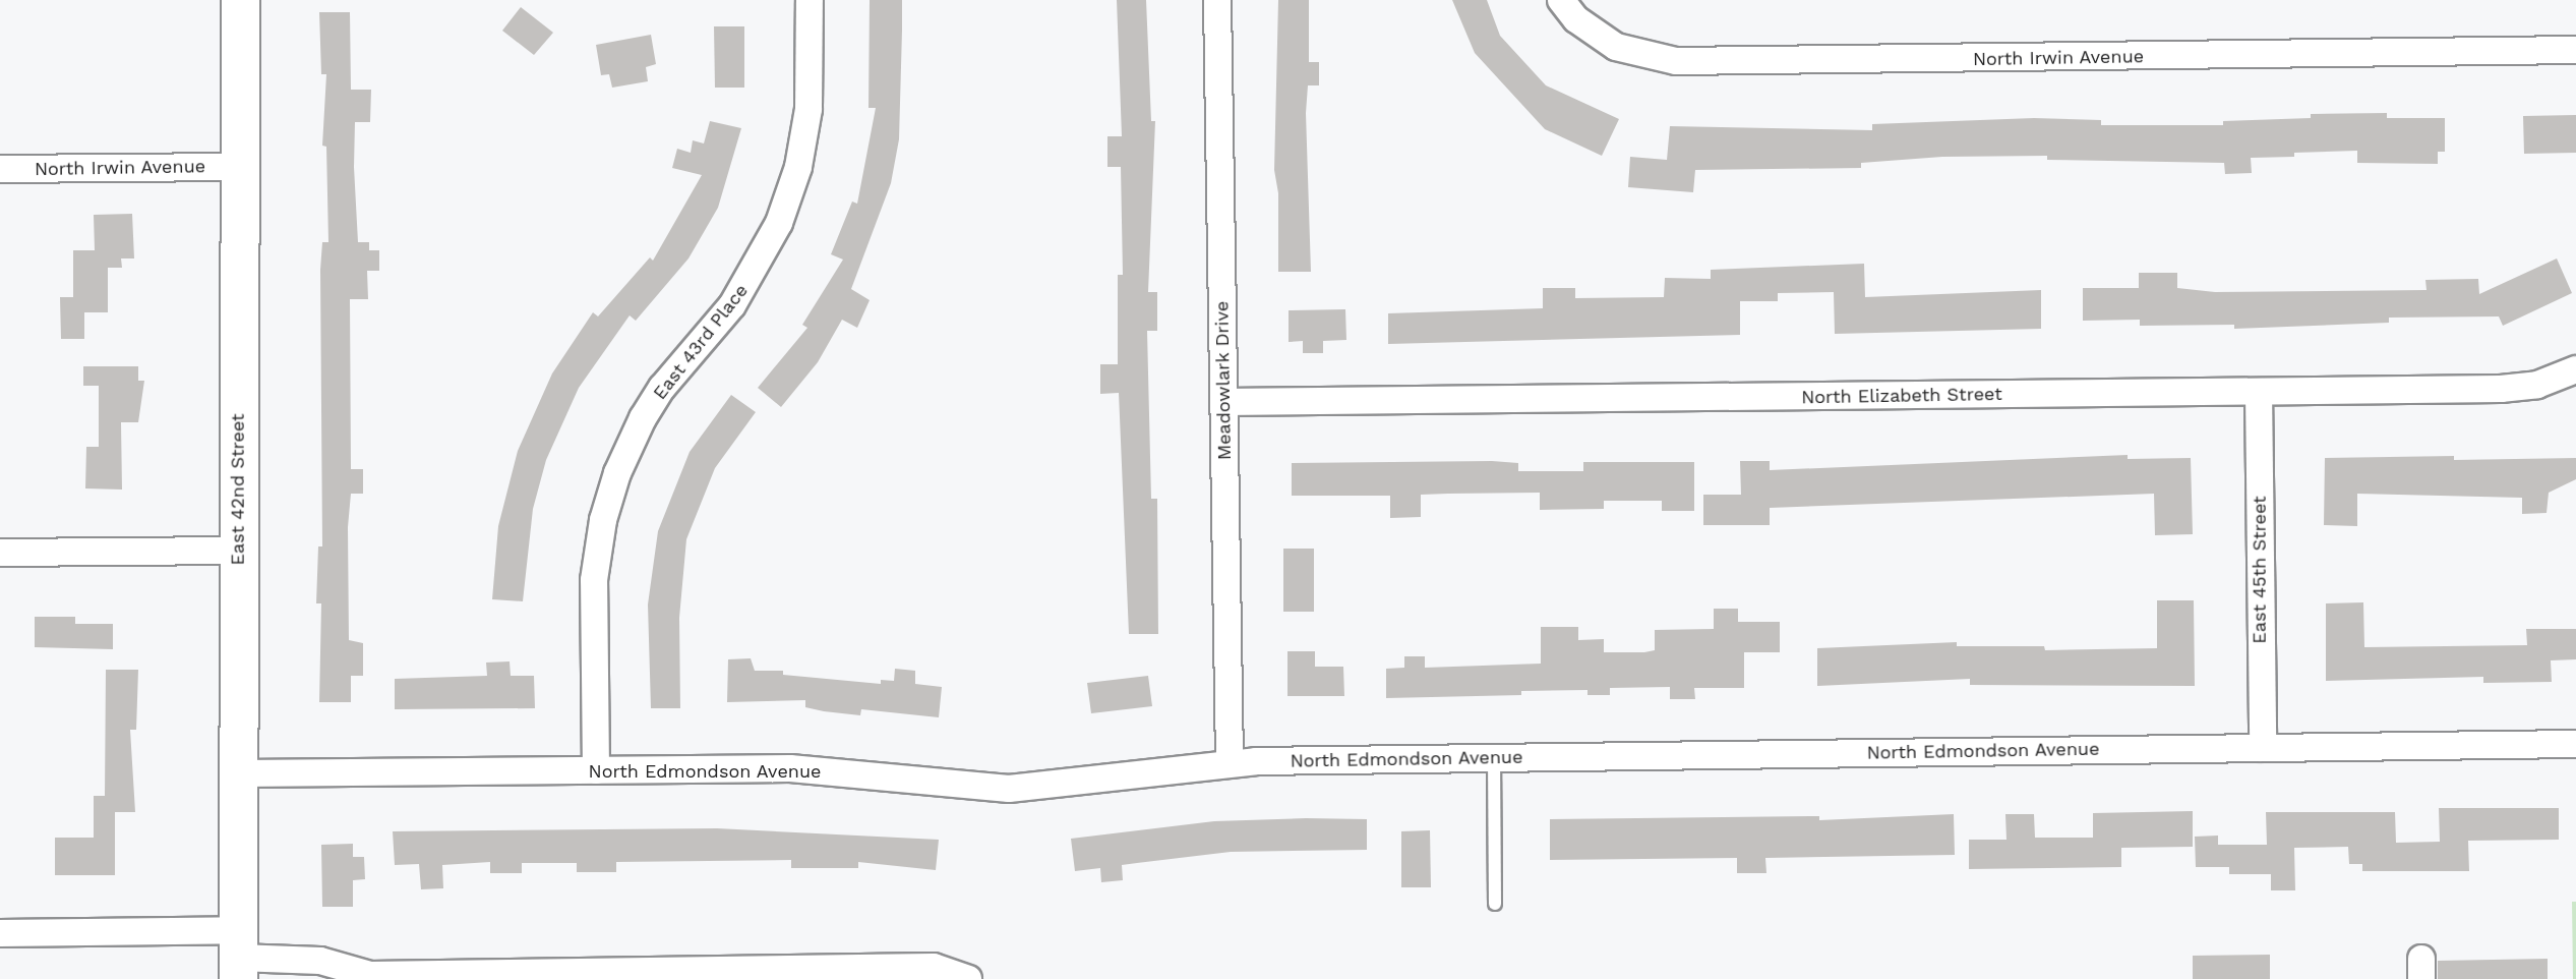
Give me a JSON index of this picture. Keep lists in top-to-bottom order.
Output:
{
  "streets": {
    "street": [
      "North Irwin Avenue",
      "East 43rd Place",
      "Meadowlark Drive",
      "North Elizabeth Street",
      "East 42nd Street",
      "East 45th Street",
      "North Edmondson Avenue"
    ]
  },
  "crossings": [
    ["North Irwin Avenue", "East 42nd Street"],
    ["East 43rd Place", "North Edmondson Avenue"],
    ["Meadowlark Drive", "North Elizabeth Street"],
    ["Meadowlark Drive", "North Edmondson Avenue"],
    ["North Elizabeth Street", "East 45th Street"],
    ["East 42nd Street", "North Edmondson Avenue"],
    ["East 45th Street", "North Edmondson Avenue"]
  ]
}
